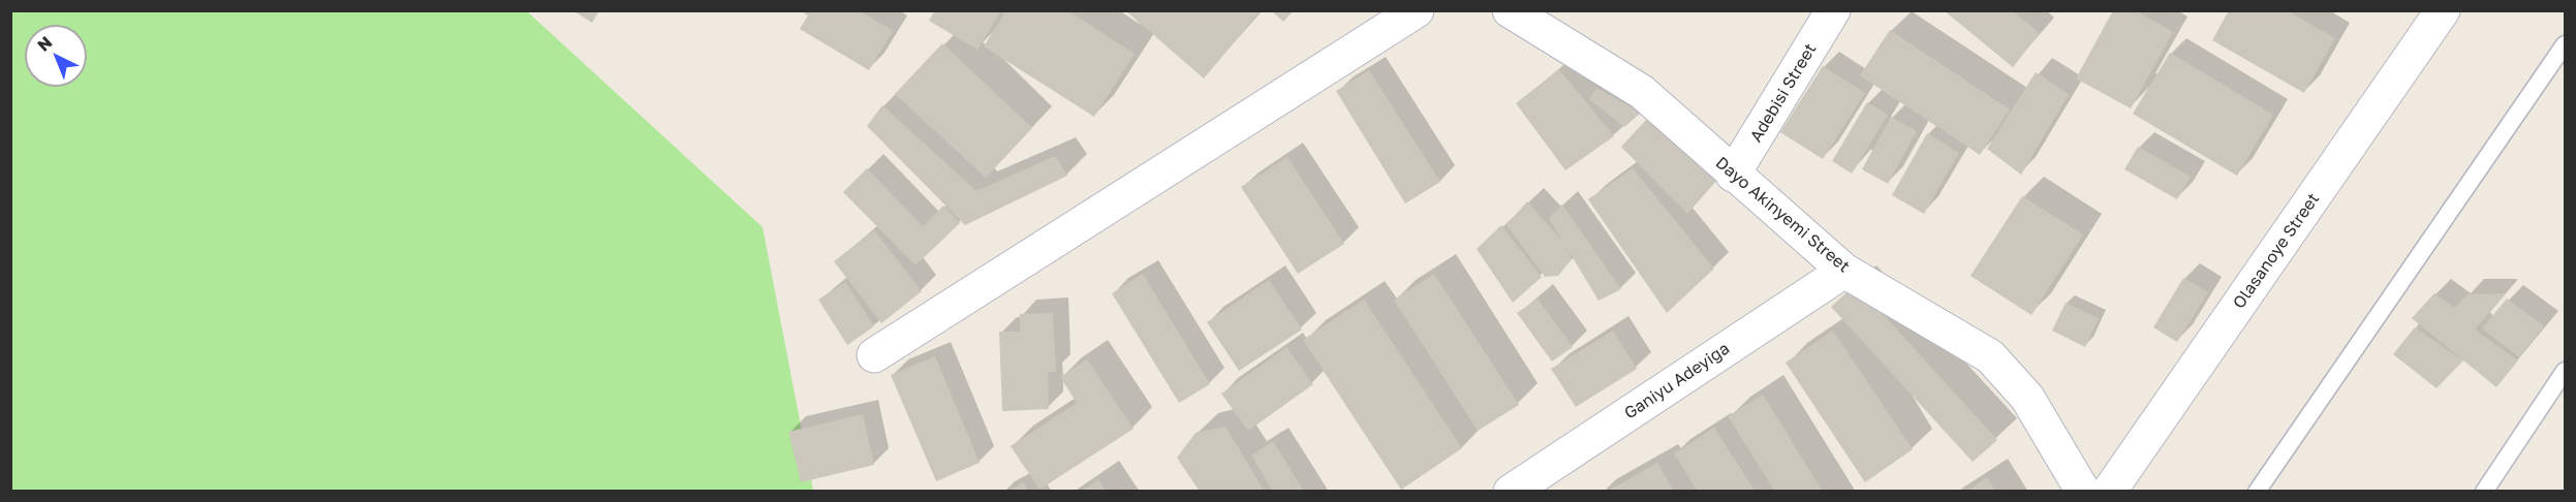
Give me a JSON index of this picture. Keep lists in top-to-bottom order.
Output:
{
  "streets": {
    "street": [
      "Adebisi Street",
      "Dayo Akinyemi Street",
      "Olasanoye Street",
      "Ganiyu Adeyiga"
    ]
  },
  "crossings": [
    ["Adebisi Street", "Dayo Akinyemi Street"],
    ["Dayo Akinyemi Street", "Ganiyu Adeyiga"]
  ],
  "north": "top left"
}
